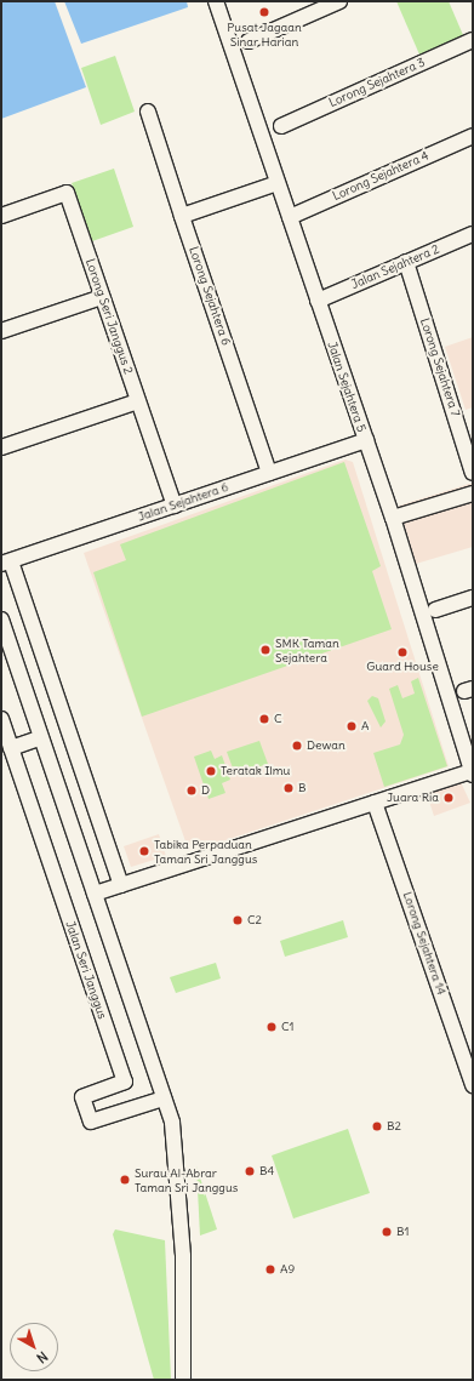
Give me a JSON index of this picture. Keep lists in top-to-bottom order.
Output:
{
  "streets": {
    "street": [
      "Lorong Sejahtera 3",
      "Lorong Sejahtera 4",
      "Jalan Sejahtera 2",
      "Lorong Sejahtera 6",
      "Lorong Seri Janggus 2",
      "Lorong Sejahtera 7",
      "Jalan Sejahtera 5",
      "Jalan Sejahtera 6",
      "Lorong Sejahtera 14",
      "Jalan Seri Janggus"
    ]
  },
  "crossings": [
    ["Lorong Sejahtera 4", "Jalan Sejahtera 5"],
    ["Jalan Sejahtera 2", "Lorong Sejahtera 7"],
    ["Jalan Sejahtera 2", "Jalan Sejahtera 5"],
    ["Lorong Sejahtera 6", "Jalan Sejahtera 6"],
    ["Lorong Seri Janggus 2", "Jalan Sejahtera 6"],
    ["Jalan Sejahtera 5", "Jalan Sejahtera 6"]
  ],
  "places": [
    "Pusat Jagaan Sinar Harian",
    "SMK Taman Sejahtera",
    "Guard House",
    "C",
    "A",
    "Dewan",
    "Teratak Ilmu",
    "B",
    "D",
    "Juara Ria",
    "Tabika Perpaduan Taman Sri Janggus",
    "C2",
    "C1",
    "B2",
    "B4",
    "Surau Al-Abrar Taman Sri Janggus",
    "B1",
    "A9"
  ],
  "north": "bottom right"
}
